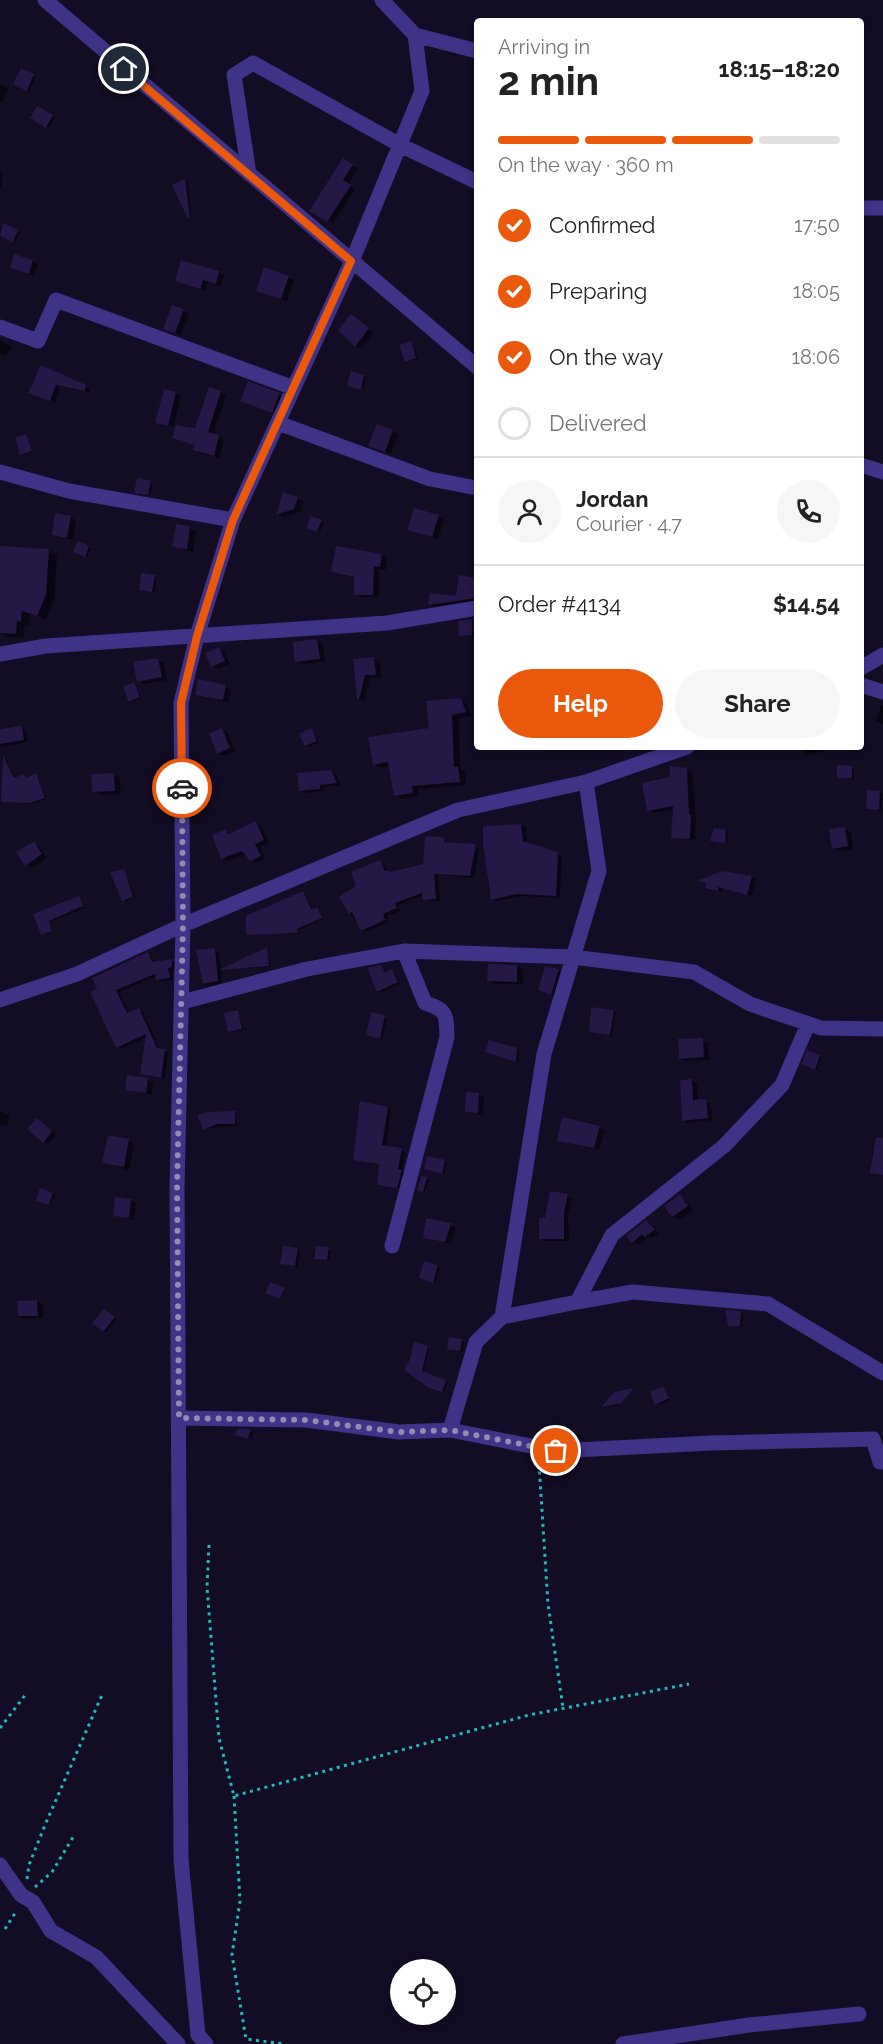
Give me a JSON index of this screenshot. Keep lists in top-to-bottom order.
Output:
{
  "page": {
    "heading": ["2 min", "Arriving in", "18:15–18:20"],
    "panel": [
      "Jordan",
      "Courier · 4.7",
      "Order #4134",
      "$14.54"
    ],
    "bar": "On the way · 360 m",
    "list": [
      ["Confirmed", "17:50"],
      ["Preparing", "18:05"],
      ["On the way", "18:06"],
      "Delivered"
    ],
    "buttons": ["Help", "Share"]
  }
}
